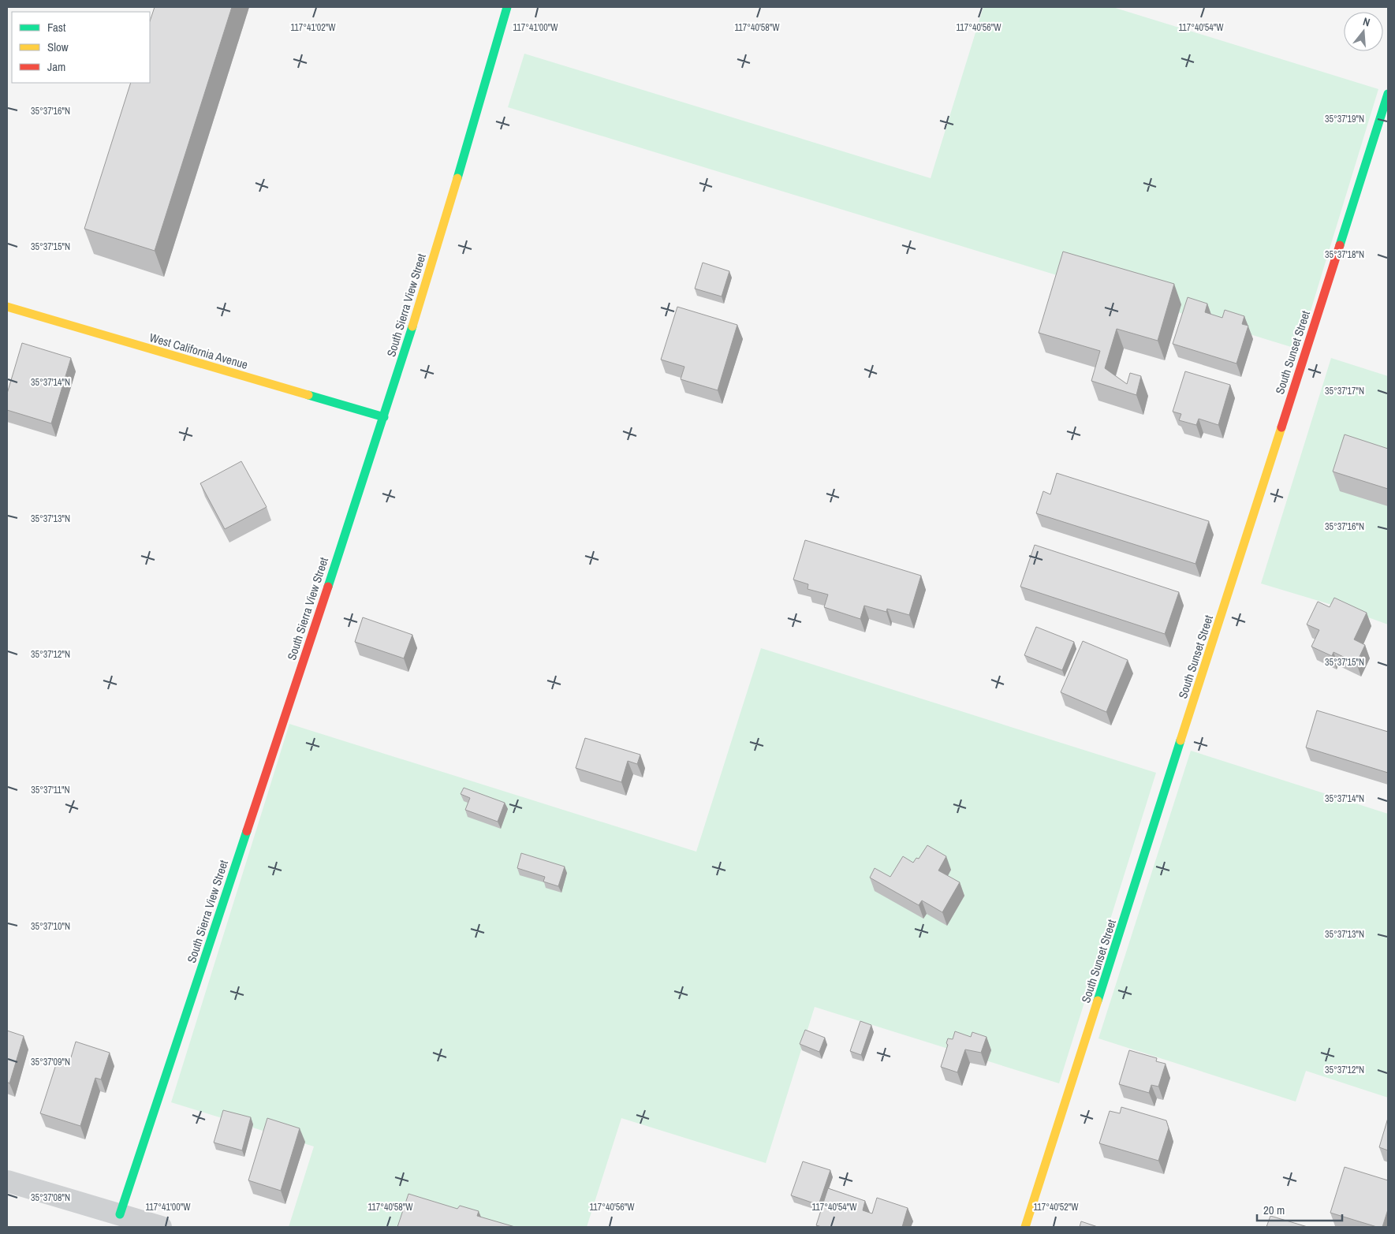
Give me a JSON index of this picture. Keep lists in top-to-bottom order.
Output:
{
  "streets": {
    "street": ["South Sierra View Street", "West California Avenue", "South Sunset Street"]
  },
  "crossings": [
    ["South Sierra View Street", "West California Avenue"]
  ],
  "legend": ["Fast", "Slow", "Jam"],
  "scale_bar": "20 m",
  "north": "top",
  "coordinates": [
    "117°41'02\"W",
    "117°41'00\"W",
    "117°40'58\"W",
    "117°40'56\"W",
    "117°40'54\"W",
    "35°37'16\"N",
    "35°37'19\"N",
    "35°37'15\"N",
    "35°37'18\"N",
    "35°37'14\"N",
    "35°37'17\"N",
    "35°37'13\"N",
    "35°37'12\"N",
    "35°37'11\"N",
    "35°37'10\"N",
    "35°37'09\"N",
    "35°37'08\"N",
    "117°40'52\"W"
  ]
}
